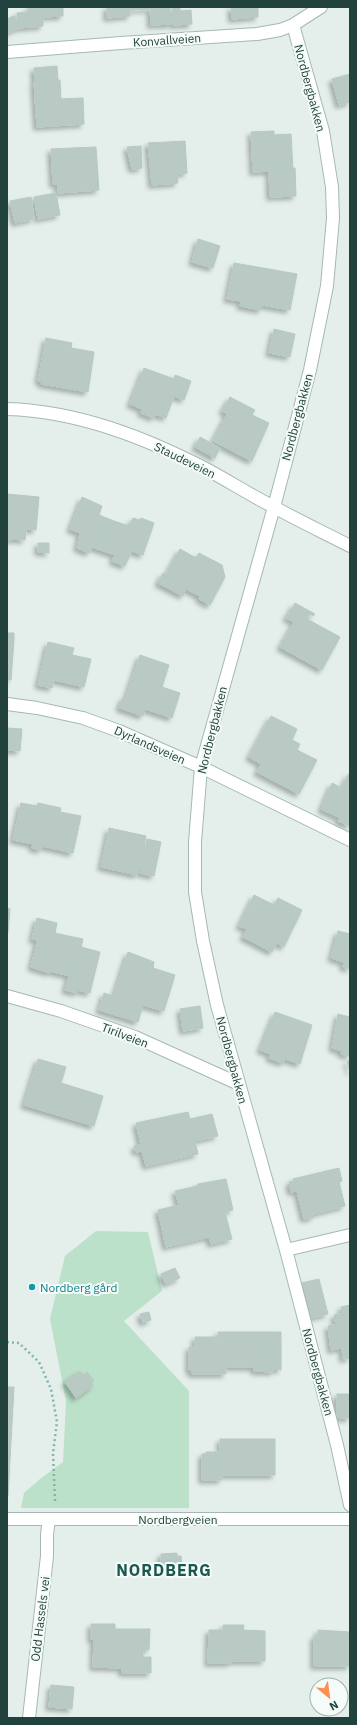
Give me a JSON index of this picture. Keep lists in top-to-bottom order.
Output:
{
  "streets": {
    "street": [
      "Konvallveien",
      "Nordbergbakken",
      "Staudeveien",
      "Dyrlandsveien",
      "Tirilveien",
      "Nordbergveien",
      "Odd Hassels vei"
    ]
  },
  "crossings": [
    ["Konvallveien", "Nordbergbakken"],
    ["Nordbergbakken", "Staudeveien"],
    ["Nordbergbakken", "Dyrlandsveien"],
    ["Nordbergbakken", "Tirilveien"],
    ["Nordbergveien", "Odd Hassels vei"]
  ],
  "districts": ["NORDBERG"],
  "places": ["Nordberg gård"],
  "north": "bottom right"
}
